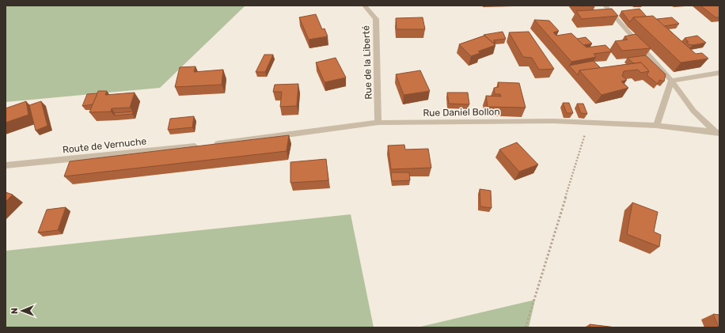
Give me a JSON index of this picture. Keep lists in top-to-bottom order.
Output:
{
  "streets": {
    "street": ["Rue de la Liberté", "Rue Daniel Bollon", "Route de Vernuche"]
  },
  "crossings": [
    ["Rue de la Liberté", "Rue Daniel Bollon"],
    ["Rue Daniel Bollon", "Route de Vernuche"]
  ],
  "north": "left"
}
